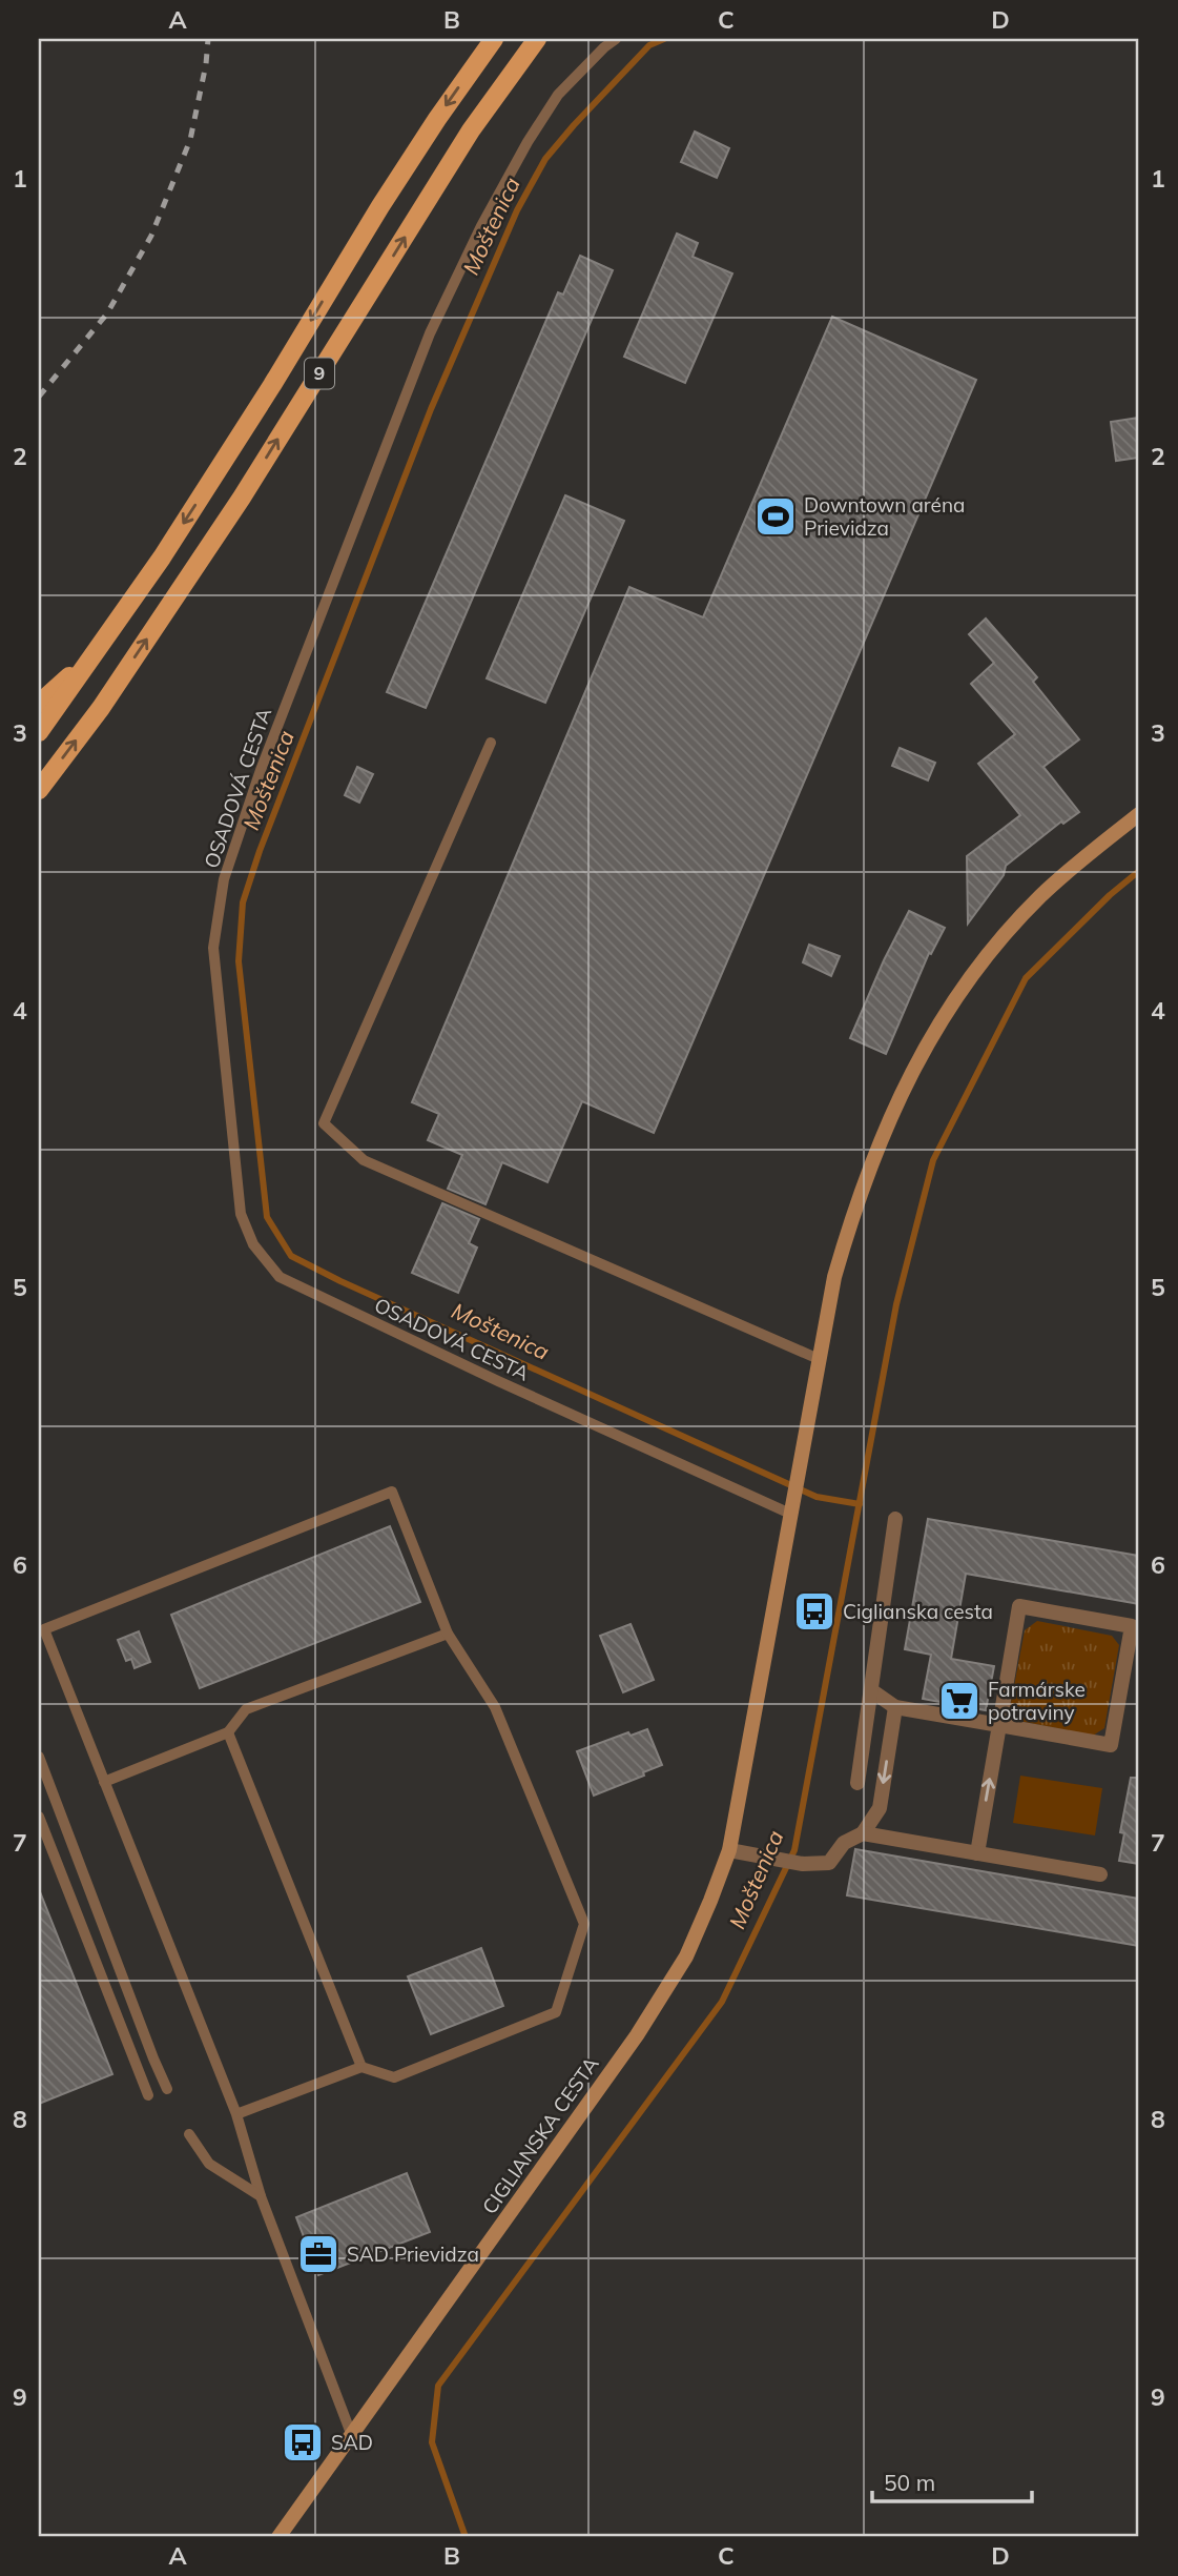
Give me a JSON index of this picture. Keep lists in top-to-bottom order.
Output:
{
  "streets": {
    "main road": ["9"],
    "street": ["CIGLIANSKA CESTA"],
    "lane": ["OSADOVÁ CESTA"]
  },
  "crossings": [
    ["OSADOVÁ CESTA", "CIGLIANSKA CESTA"]
  ],
  "water": ["Moštenica"],
  "places": {
    "sports": ["Downtown aréna Prievidza"],
    "bus stop": ["Ciglianska cesta", "SAD"],
    "supermarket": ["Farmárske potraviny"],
    "office": ["SAD Prievidza"]
  },
  "scale_bar": "50 m",
  "grid": {
    "columns": [
      "A",
      "B",
      "C",
      "D"
    ],
    "rows": [
      "1",
      "2",
      "3",
      "4",
      "5",
      "6",
      "7",
      "8",
      "9"
    ]
  }
}
